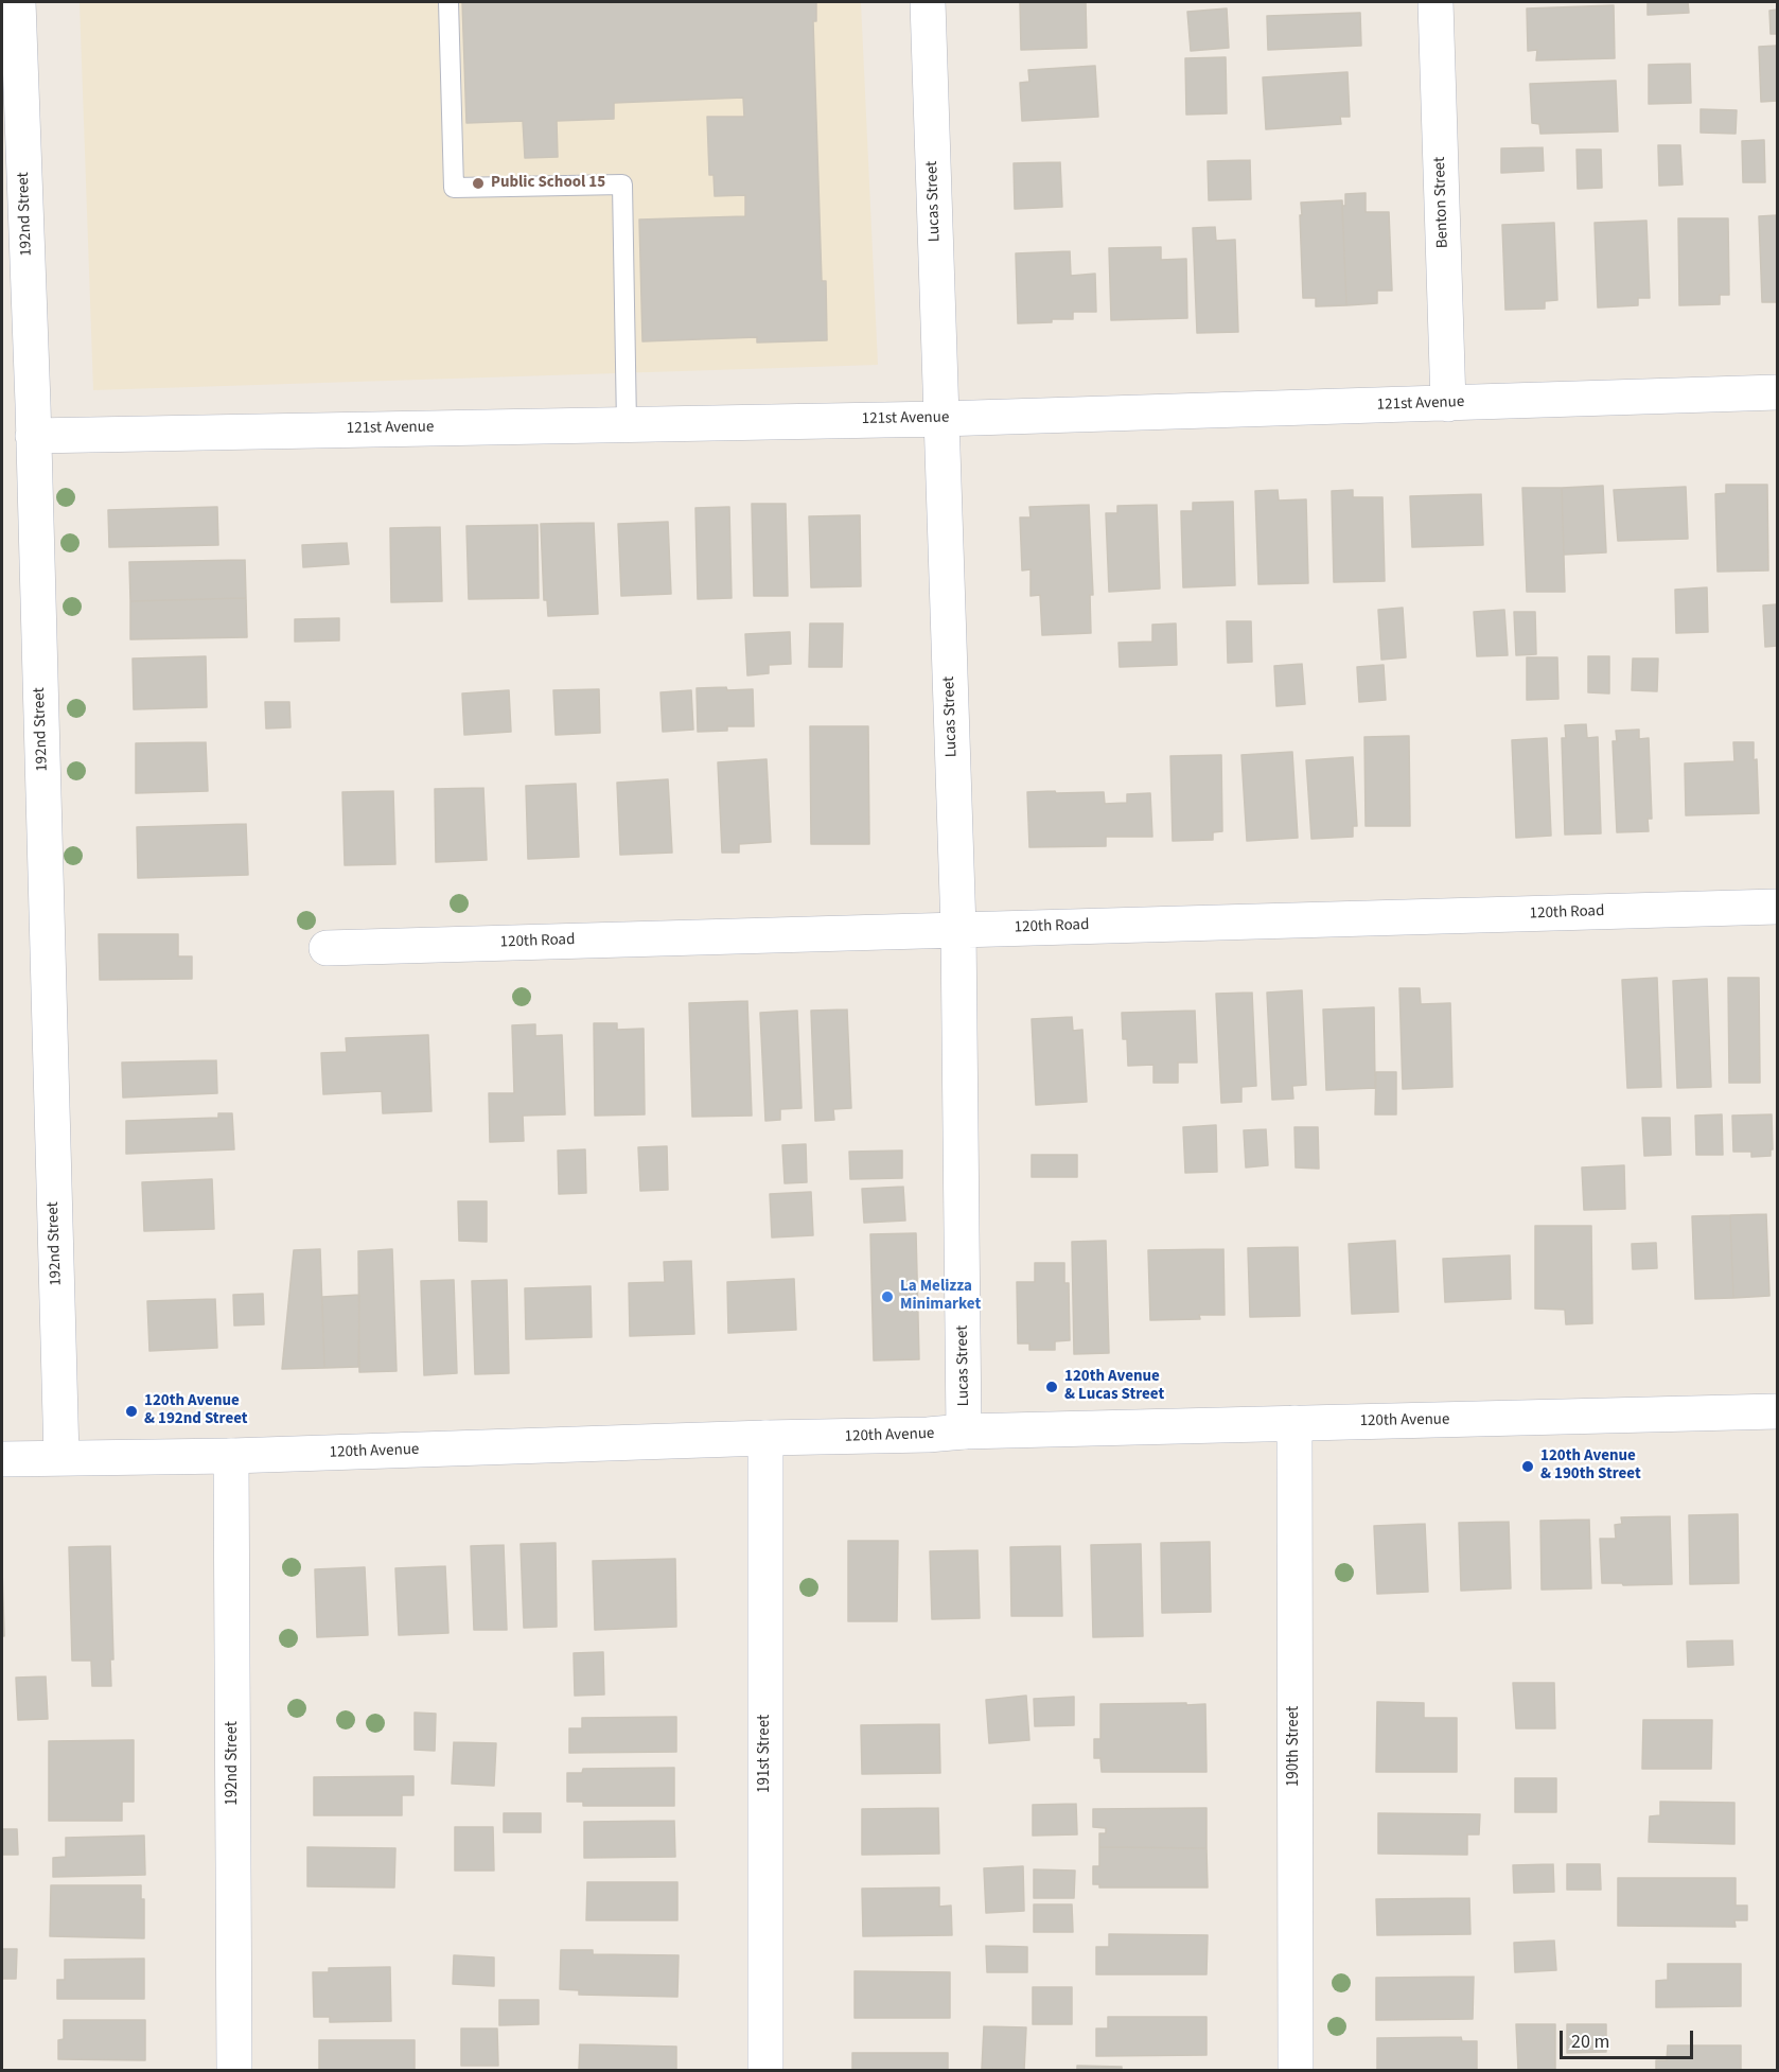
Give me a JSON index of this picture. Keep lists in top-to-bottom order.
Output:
{
  "streets": {
    "street": [
      "Lucas Street",
      "Benton Street",
      "192nd Street",
      "121st Avenue",
      "120th Road",
      "120th Avenue",
      "190th Street",
      "191st Street"
    ]
  },
  "crossings": [
    ["Lucas Street", "121st Avenue"],
    ["Lucas Street", "120th Road"],
    ["Lucas Street", "120th Avenue"],
    ["Benton Street", "121st Avenue"],
    ["192nd Street", "121st Avenue"],
    ["192nd Street", "120th Avenue"],
    ["120th Avenue", "190th Street"],
    ["120th Avenue", "191st Street"]
  ],
  "places": [
    "Public School 15",
    "La Melizza Minimarket",
    "120th Avenue & Lucas Street",
    "120th Avenue & 192nd Street",
    "120th Avenue & 190th Street"
  ],
  "scale_bar": "20 m"
}
